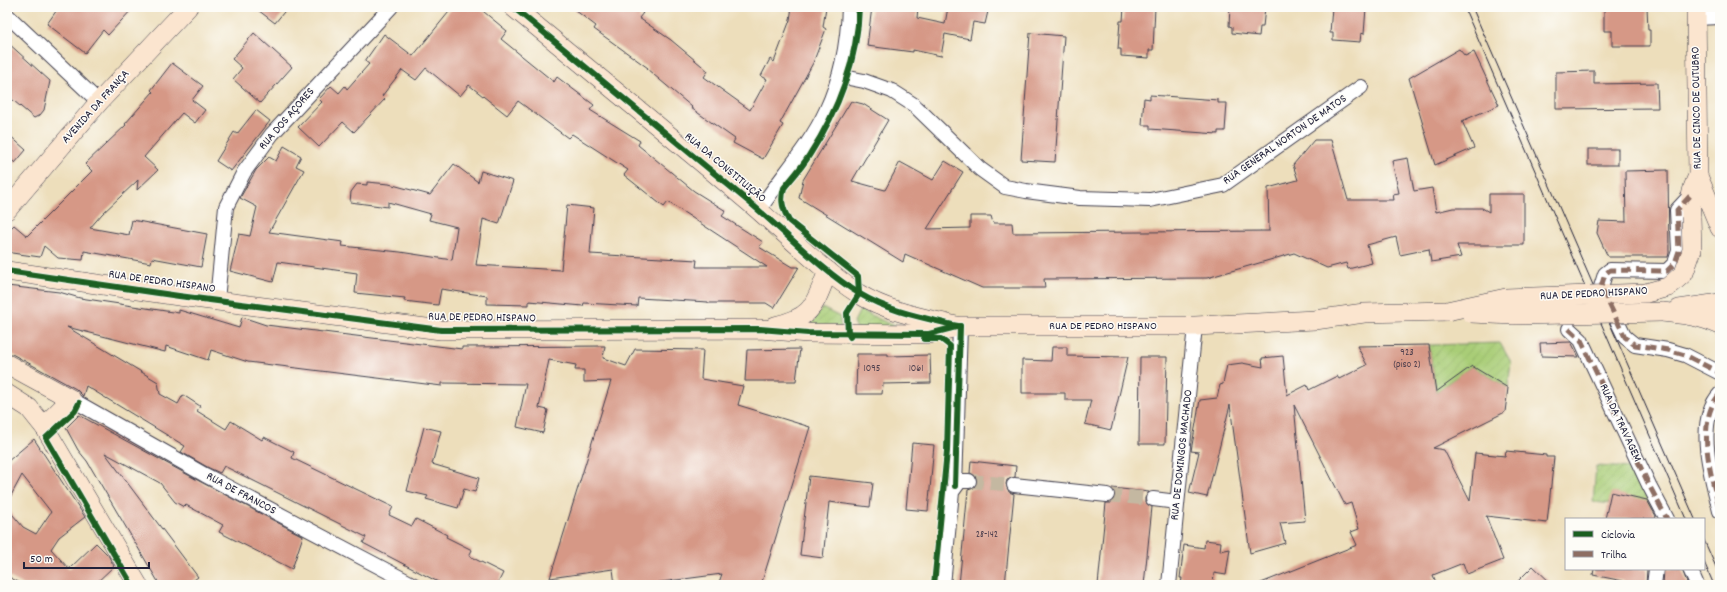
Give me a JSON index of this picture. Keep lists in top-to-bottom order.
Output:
{
  "streets": {
    "main road": [
      "AVENIDA DA FRANÇA",
      "RUA DE CINCO DE OUTUBRO",
      "RUA DA CONSTITUIÇÃO",
      "RUA DE PEDRO HISPANO"
    ],
    "street": [
      "RUA DOS AÇORES",
      "RUA GENERAL NORTON DE MATOS",
      "RUA DA TRAVAGEM",
      "RUA DE DOMINGOS MACHADO",
      "RUA DE FRANCOS"
    ]
  },
  "crossings": [
    ["RUA DE CINCO DE OUTUBRO", "RUA DE PEDRO HISPANO"],
    ["RUA DOS AÇORES", "RUA DE PEDRO HISPANO"],
    ["RUA DA CONSTITUIÇÃO", "RUA DE PEDRO HISPANO"],
    ["RUA DE PEDRO HISPANO", "RUA DE DOMINGOS MACHADO"]
  ],
  "house_numbers": [
    "923 (piso 2)",
    "1095",
    "1061",
    "28-142"
  ],
  "legend": ["Ciclovia", "Trilha"],
  "scale_bar": "50 m"
}
